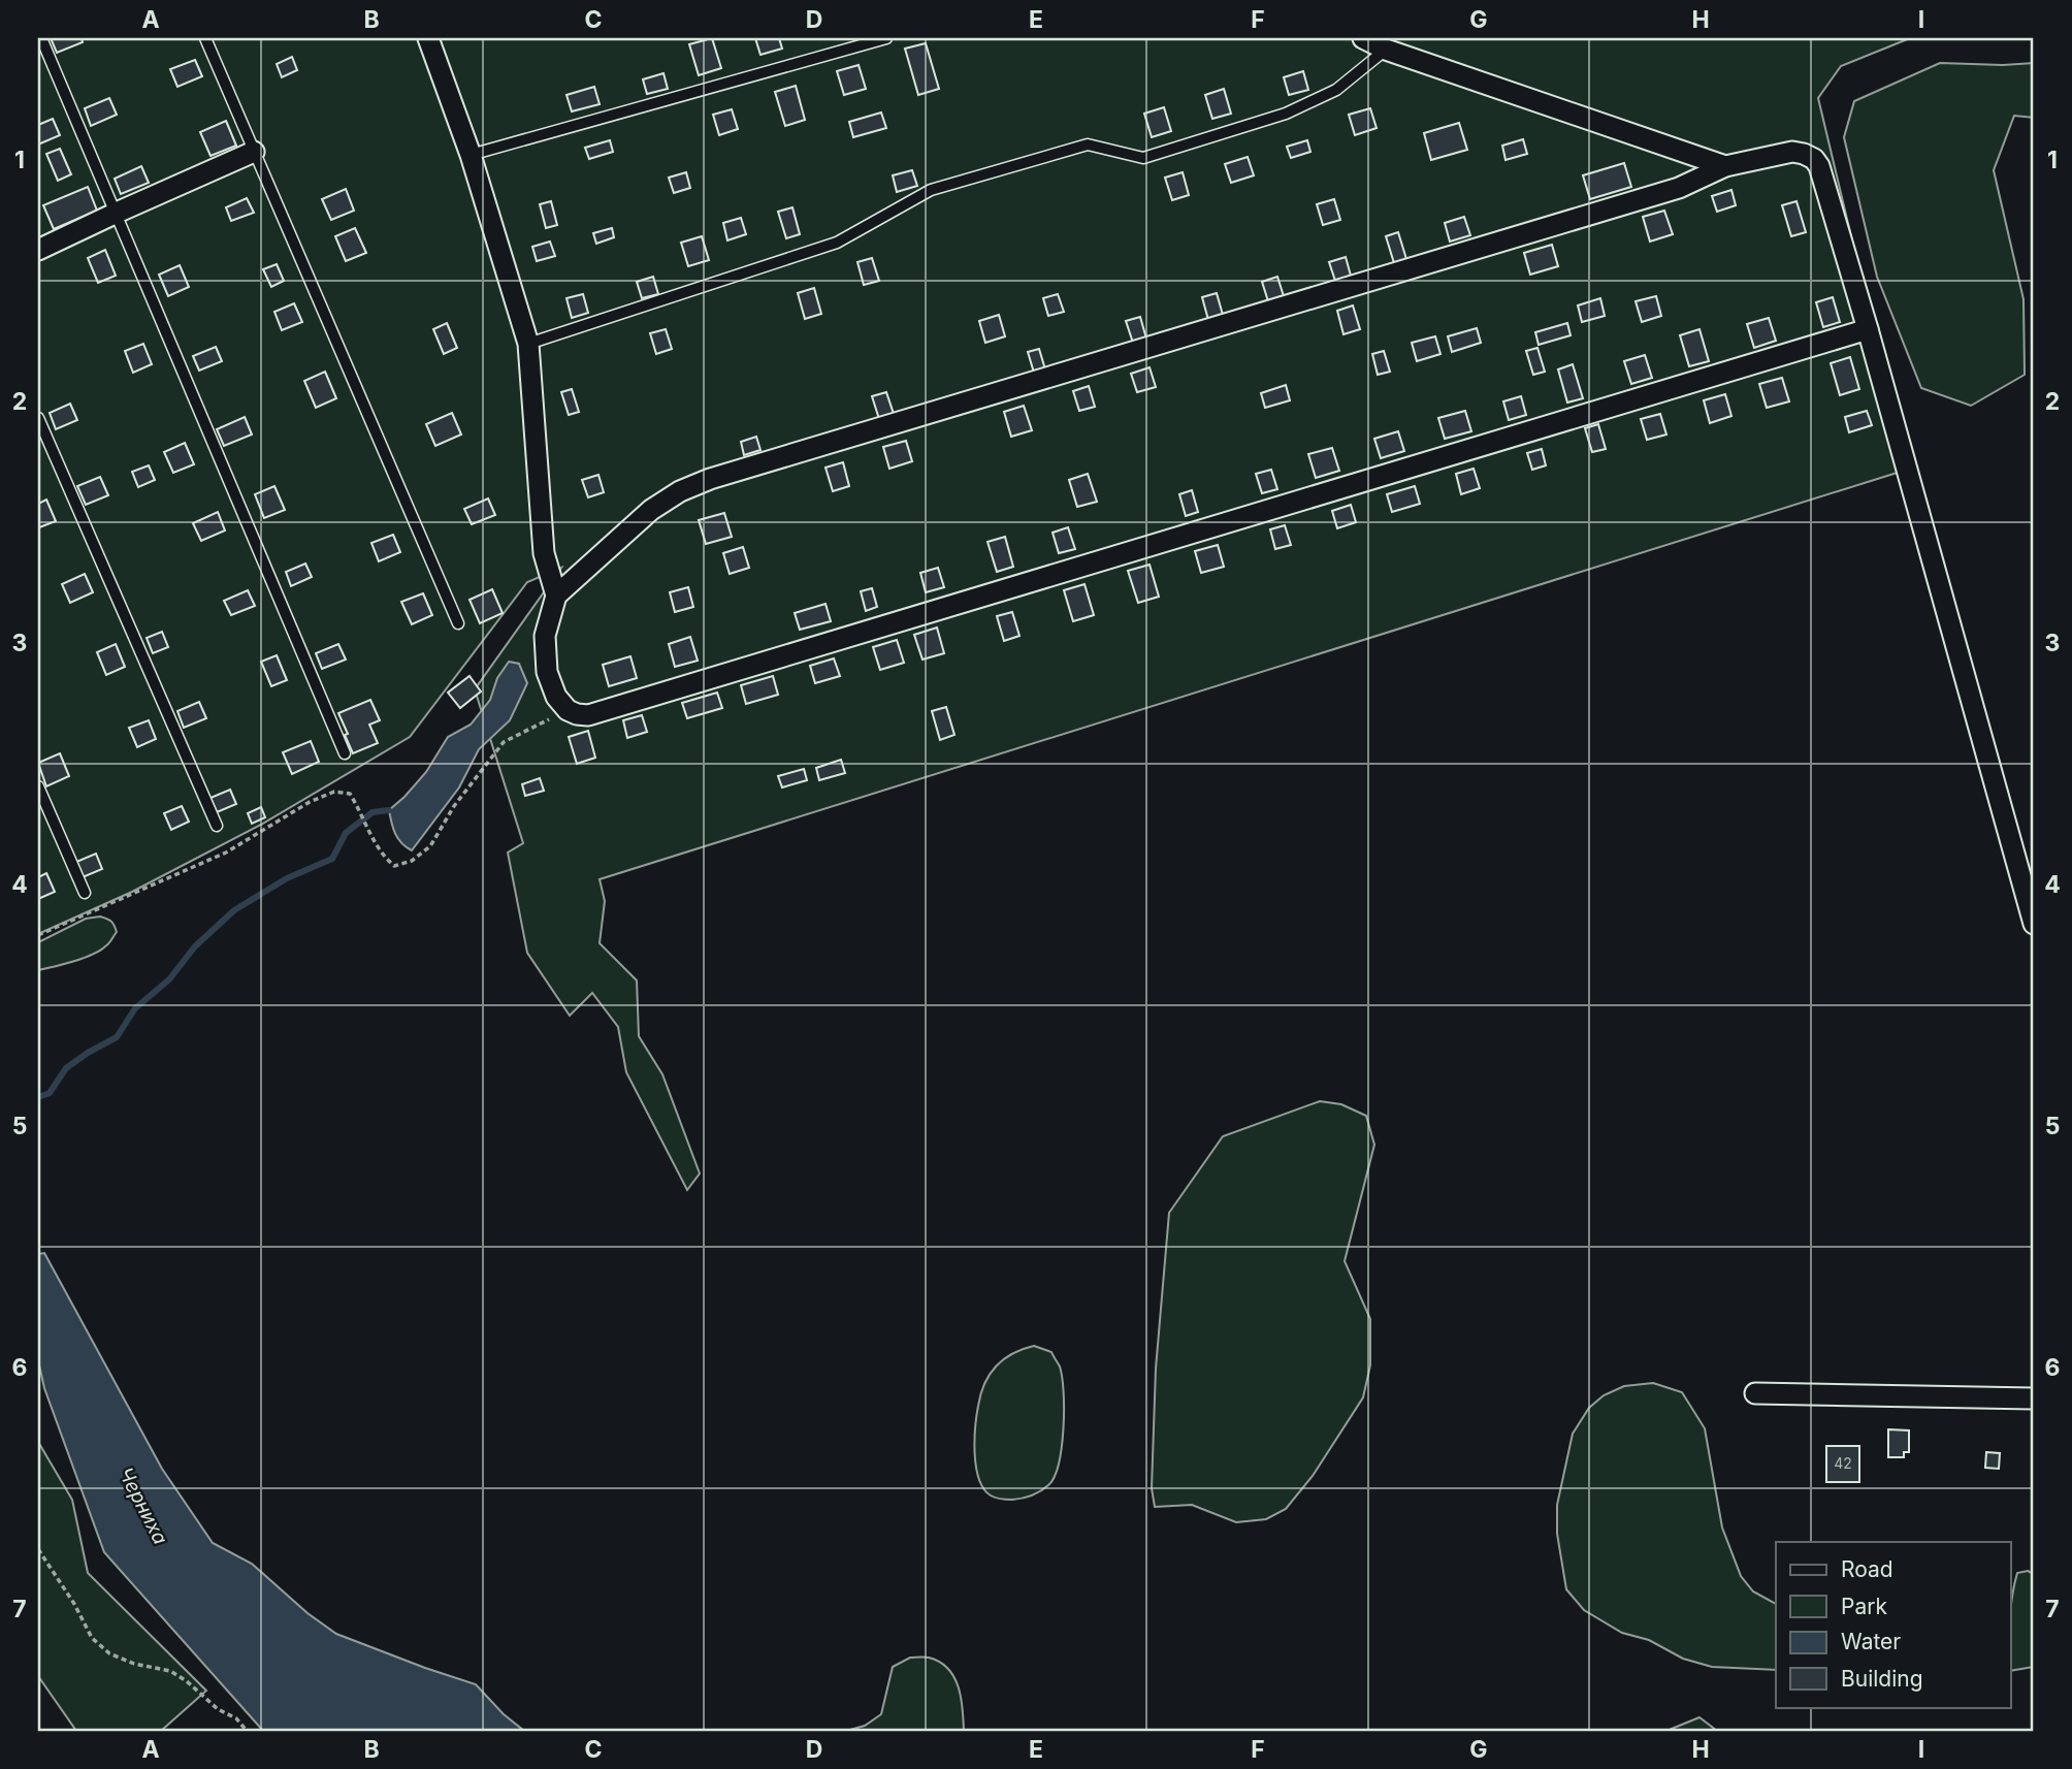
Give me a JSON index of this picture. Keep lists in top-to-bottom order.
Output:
{
  "water": ["Черниха"],
  "house_numbers": ["42"],
  "legend": [
    "Road",
    "Park",
    "Water",
    "Building"
  ],
  "grid": {
    "columns": [
      "A",
      "B",
      "C",
      "D",
      "E",
      "F",
      "G",
      "H",
      "I"
    ],
    "rows": [
      "1",
      "2",
      "3",
      "4",
      "5",
      "6",
      "7"
    ]
  }
}
